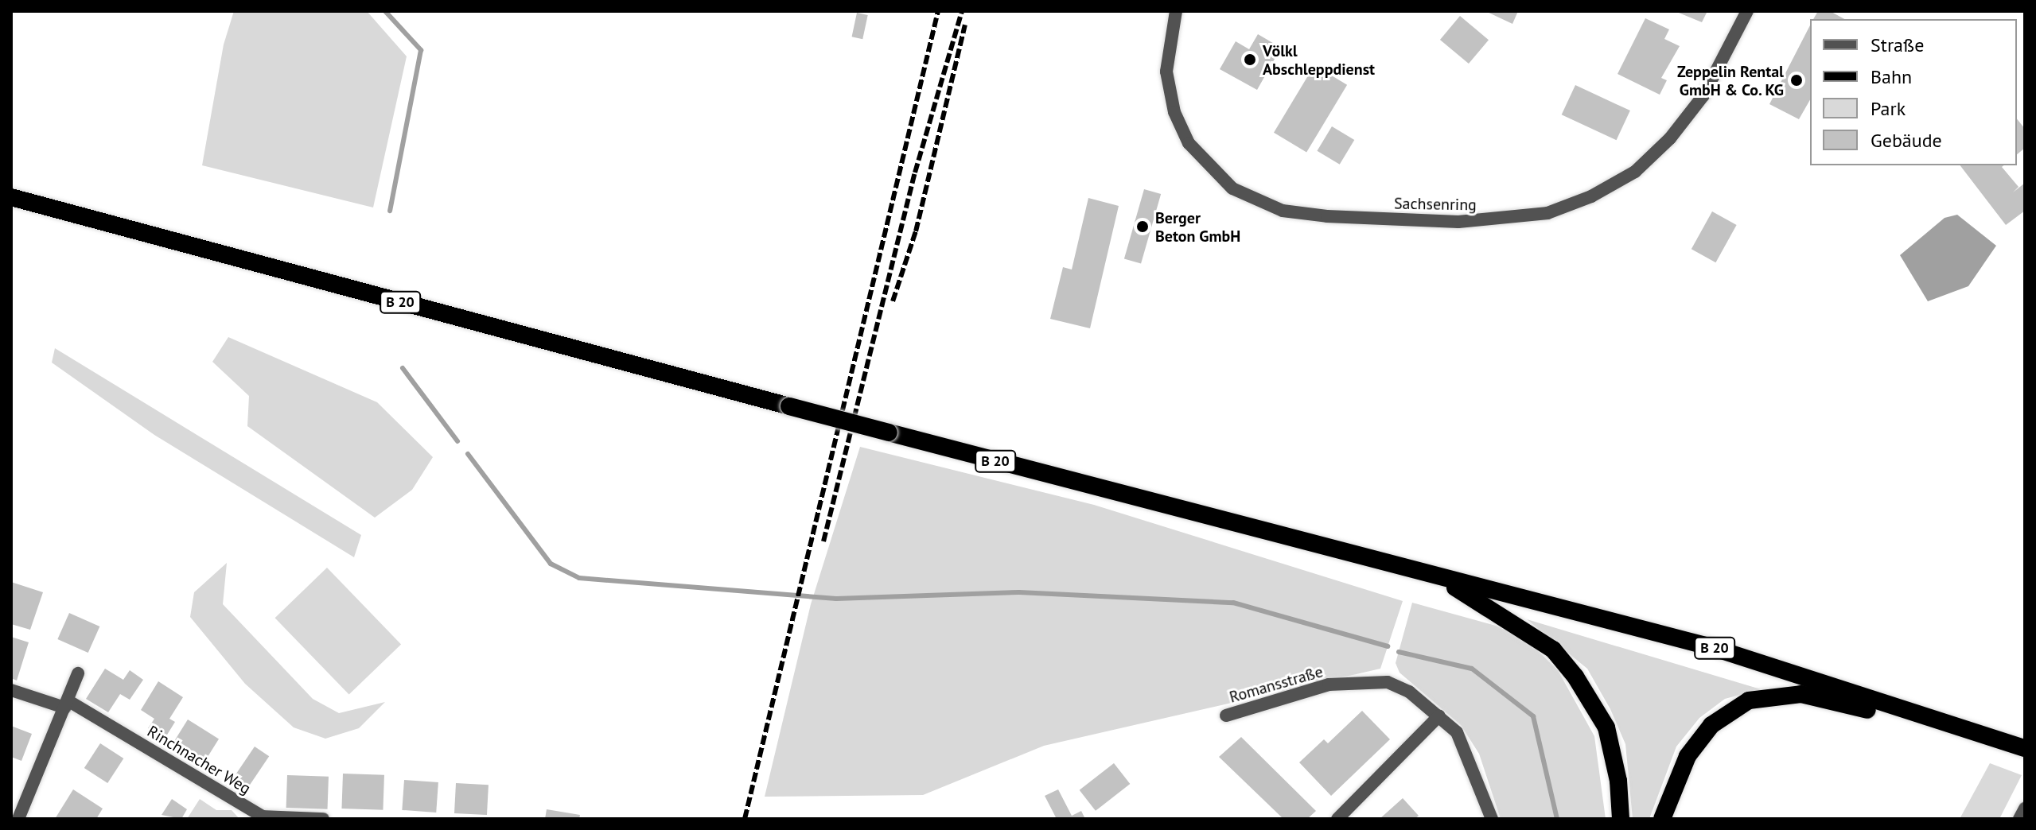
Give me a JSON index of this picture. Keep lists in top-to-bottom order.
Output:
{
  "streets": {
    "highway": ["B 20"],
    "street": ["Sachsenring", "Romansstraße", "Rinchnacher Weg"]
  },
  "places": ["Völkl Abschleppdienst", "Zeppelin Rental GmbH & Co. KG", "Berger Beton GmbH"],
  "legend": [
    "Straße",
    "Bahn",
    "Park",
    "Gebäude"
  ]
}
